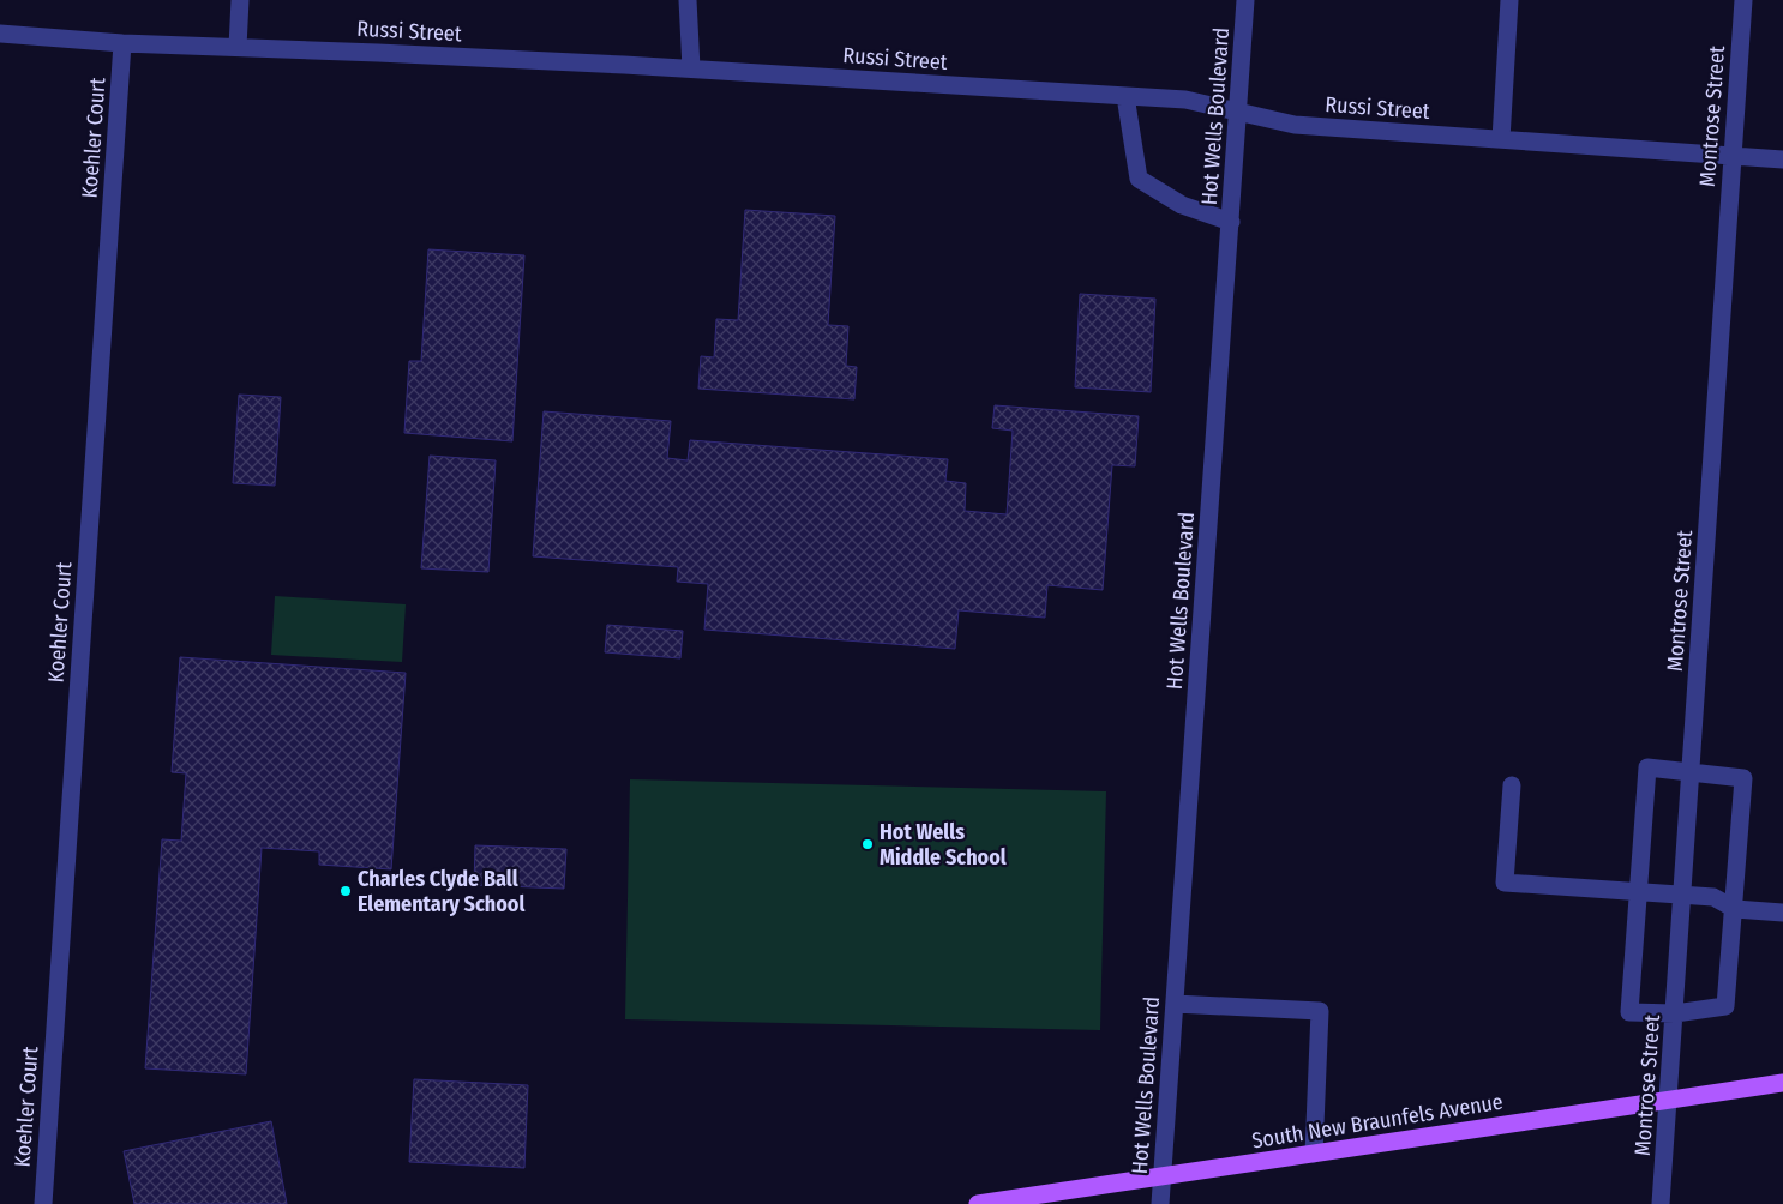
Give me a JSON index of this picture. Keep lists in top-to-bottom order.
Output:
{
  "streets": {
    "main road": ["South New Braunfels Avenue"],
    "street": [
      "Russi Street",
      "Hot Wells Boulevard",
      "Montrose Street",
      "Koehler Court"
    ]
  },
  "crossings": [
    ["Russi Street", "Hot Wells Boulevard"],
    ["Russi Street", "Montrose Street"],
    ["Russi Street", "Koehler Court"],
    ["Hot Wells Boulevard", "South New Braunfels Avenue"],
    ["Montrose Street", "South New Braunfels Avenue"]
  ],
  "places": ["Hot Wells Middle School", "Charles Clyde Ball Elementary School"]
}
